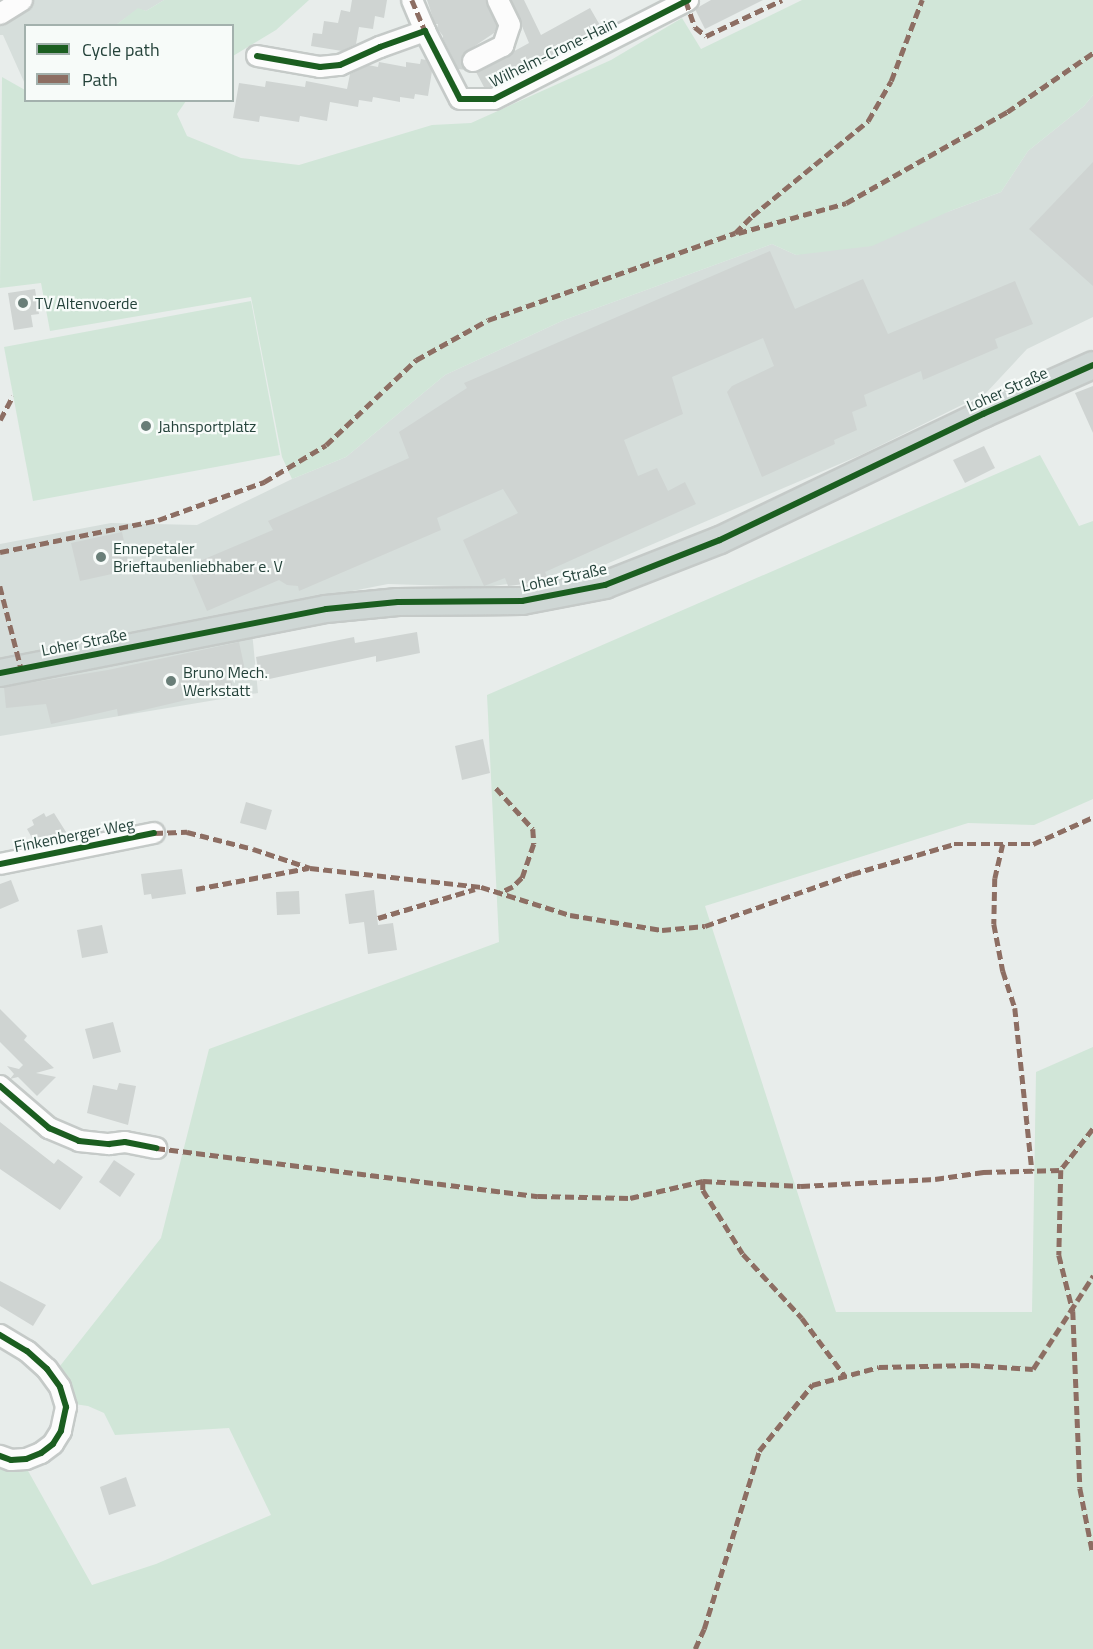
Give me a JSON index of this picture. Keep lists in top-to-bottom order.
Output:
{
  "streets": {
    "main road": ["Loher Straße"],
    "street": ["Wilhelm-Crone-Hain", "Finkenberger Weg"]
  },
  "places": [
    "TV Altenvoerde",
    "Jahnsportplatz",
    "Ennepetaler Brieftaubenliebhaber e. V",
    "Bruno Mech. Werkstatt"
  ],
  "legend": ["Cycle path", "Path"]
}
